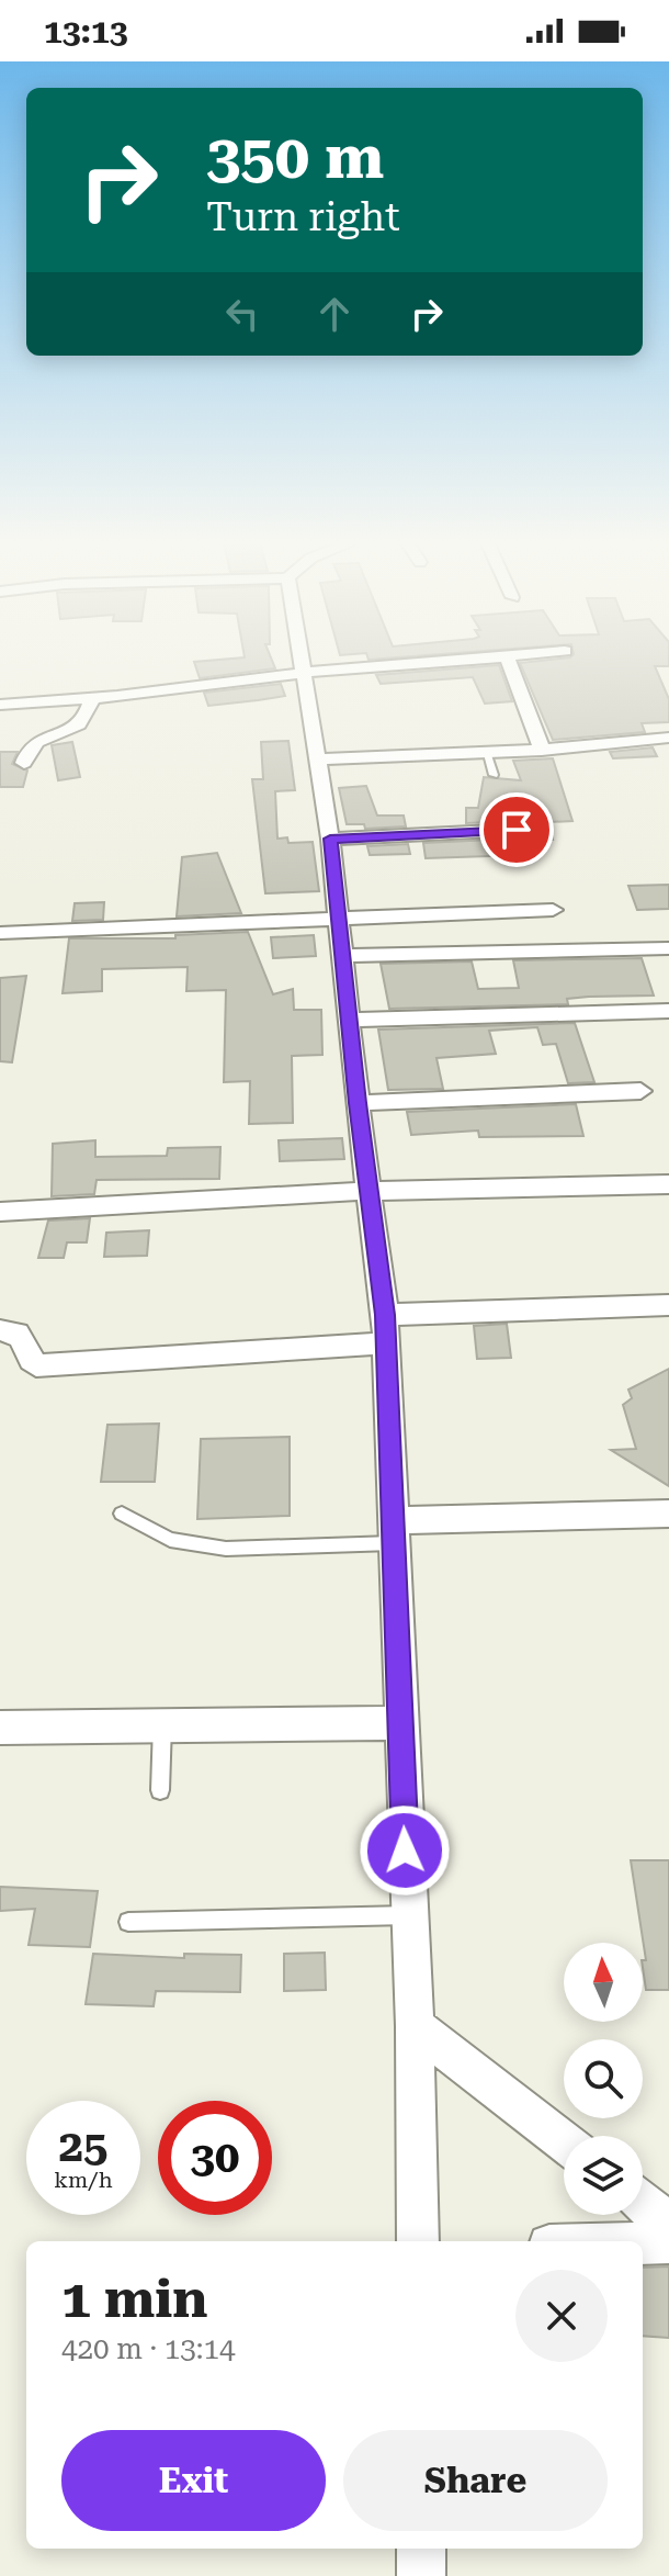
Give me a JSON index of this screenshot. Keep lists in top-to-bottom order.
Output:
{
  "north": "top",
  "page": {
    "status": "13:13",
    "turn": ["350 m", "Turn right"],
    "speed": "25 km/h",
    "limit": "30",
    "heading": ["1 min", "420 m · 13:14"],
    "buttons": ["Exit", "Share"]
  }
}
